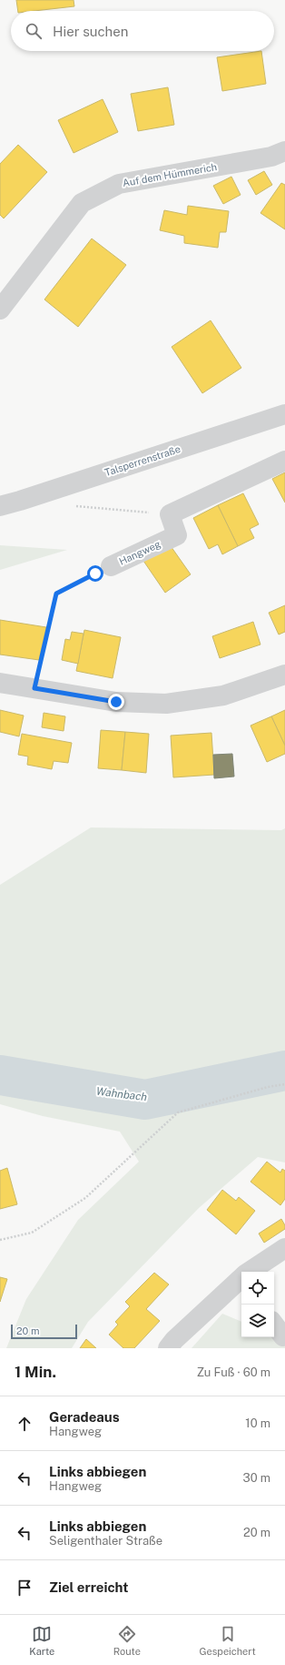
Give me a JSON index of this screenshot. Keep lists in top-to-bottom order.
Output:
{
  "streets": {
    "street": ["Auf dem Hümmerich", "Talsperrenstraße", "Hangweg"]
  },
  "water": ["Wahnbach"],
  "scale_bar": "20 m",
  "page": {
    "search": "Hier suchen",
    "scale": "20 m",
    "heading": ["1 Min.", "Zu Fuß · 60 m"],
    "list": [
      ["Geradeaus", "Hangweg", "10 m"],
      ["Links abbiegen", "Hangweg", "30 m"],
      ["Links abbiegen", "Seligenthaler Straße", "20 m"],
      "Ziel erreicht"
    ],
    "nav": ["Karte", "Route", "Gespeichert"]
  }
}
